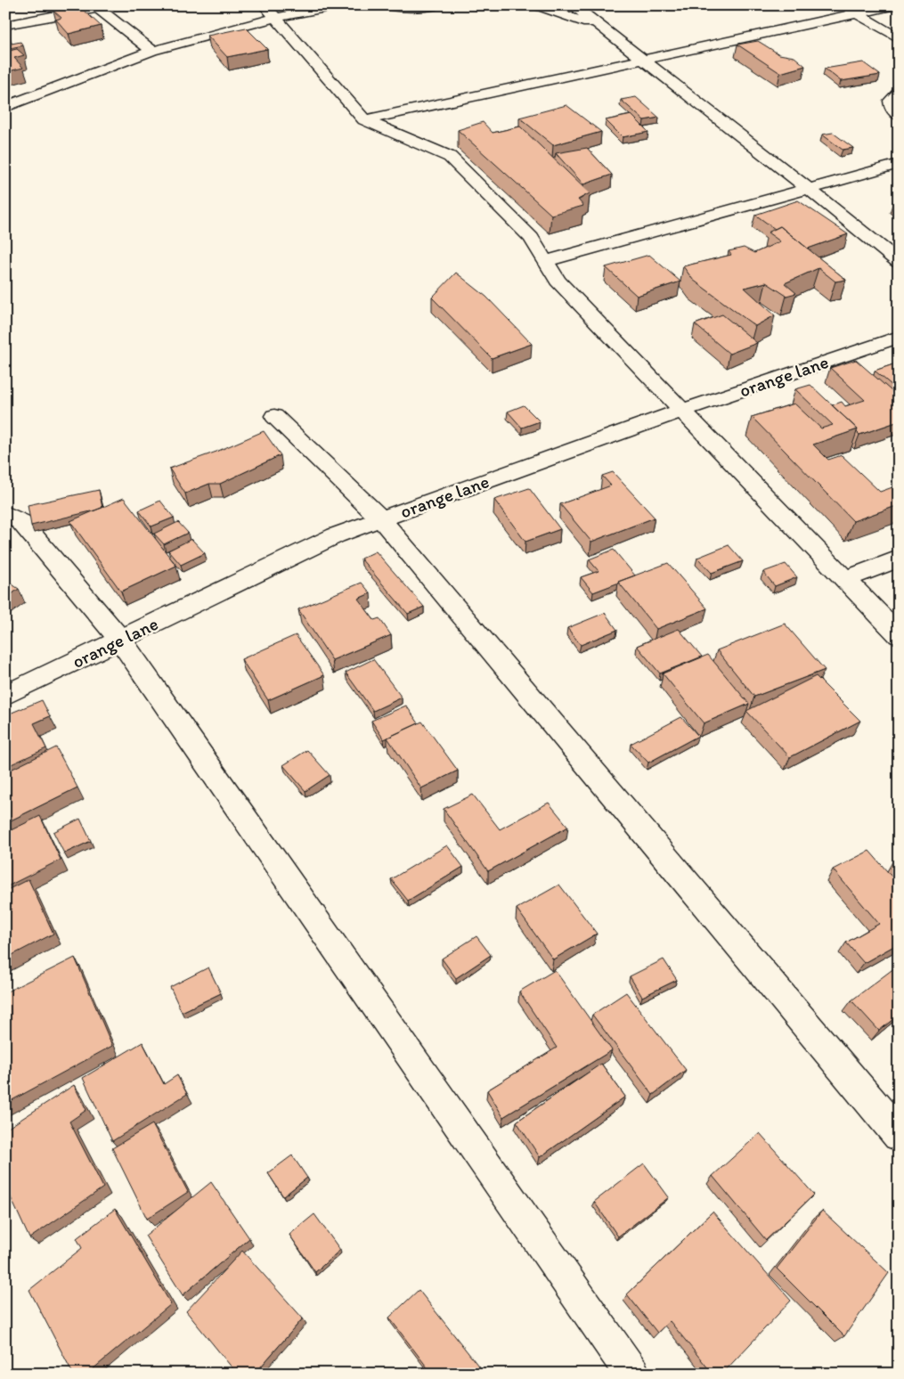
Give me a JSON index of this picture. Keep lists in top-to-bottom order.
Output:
{
  "streets": {
    "street": ["orange lane"]
  }
}
